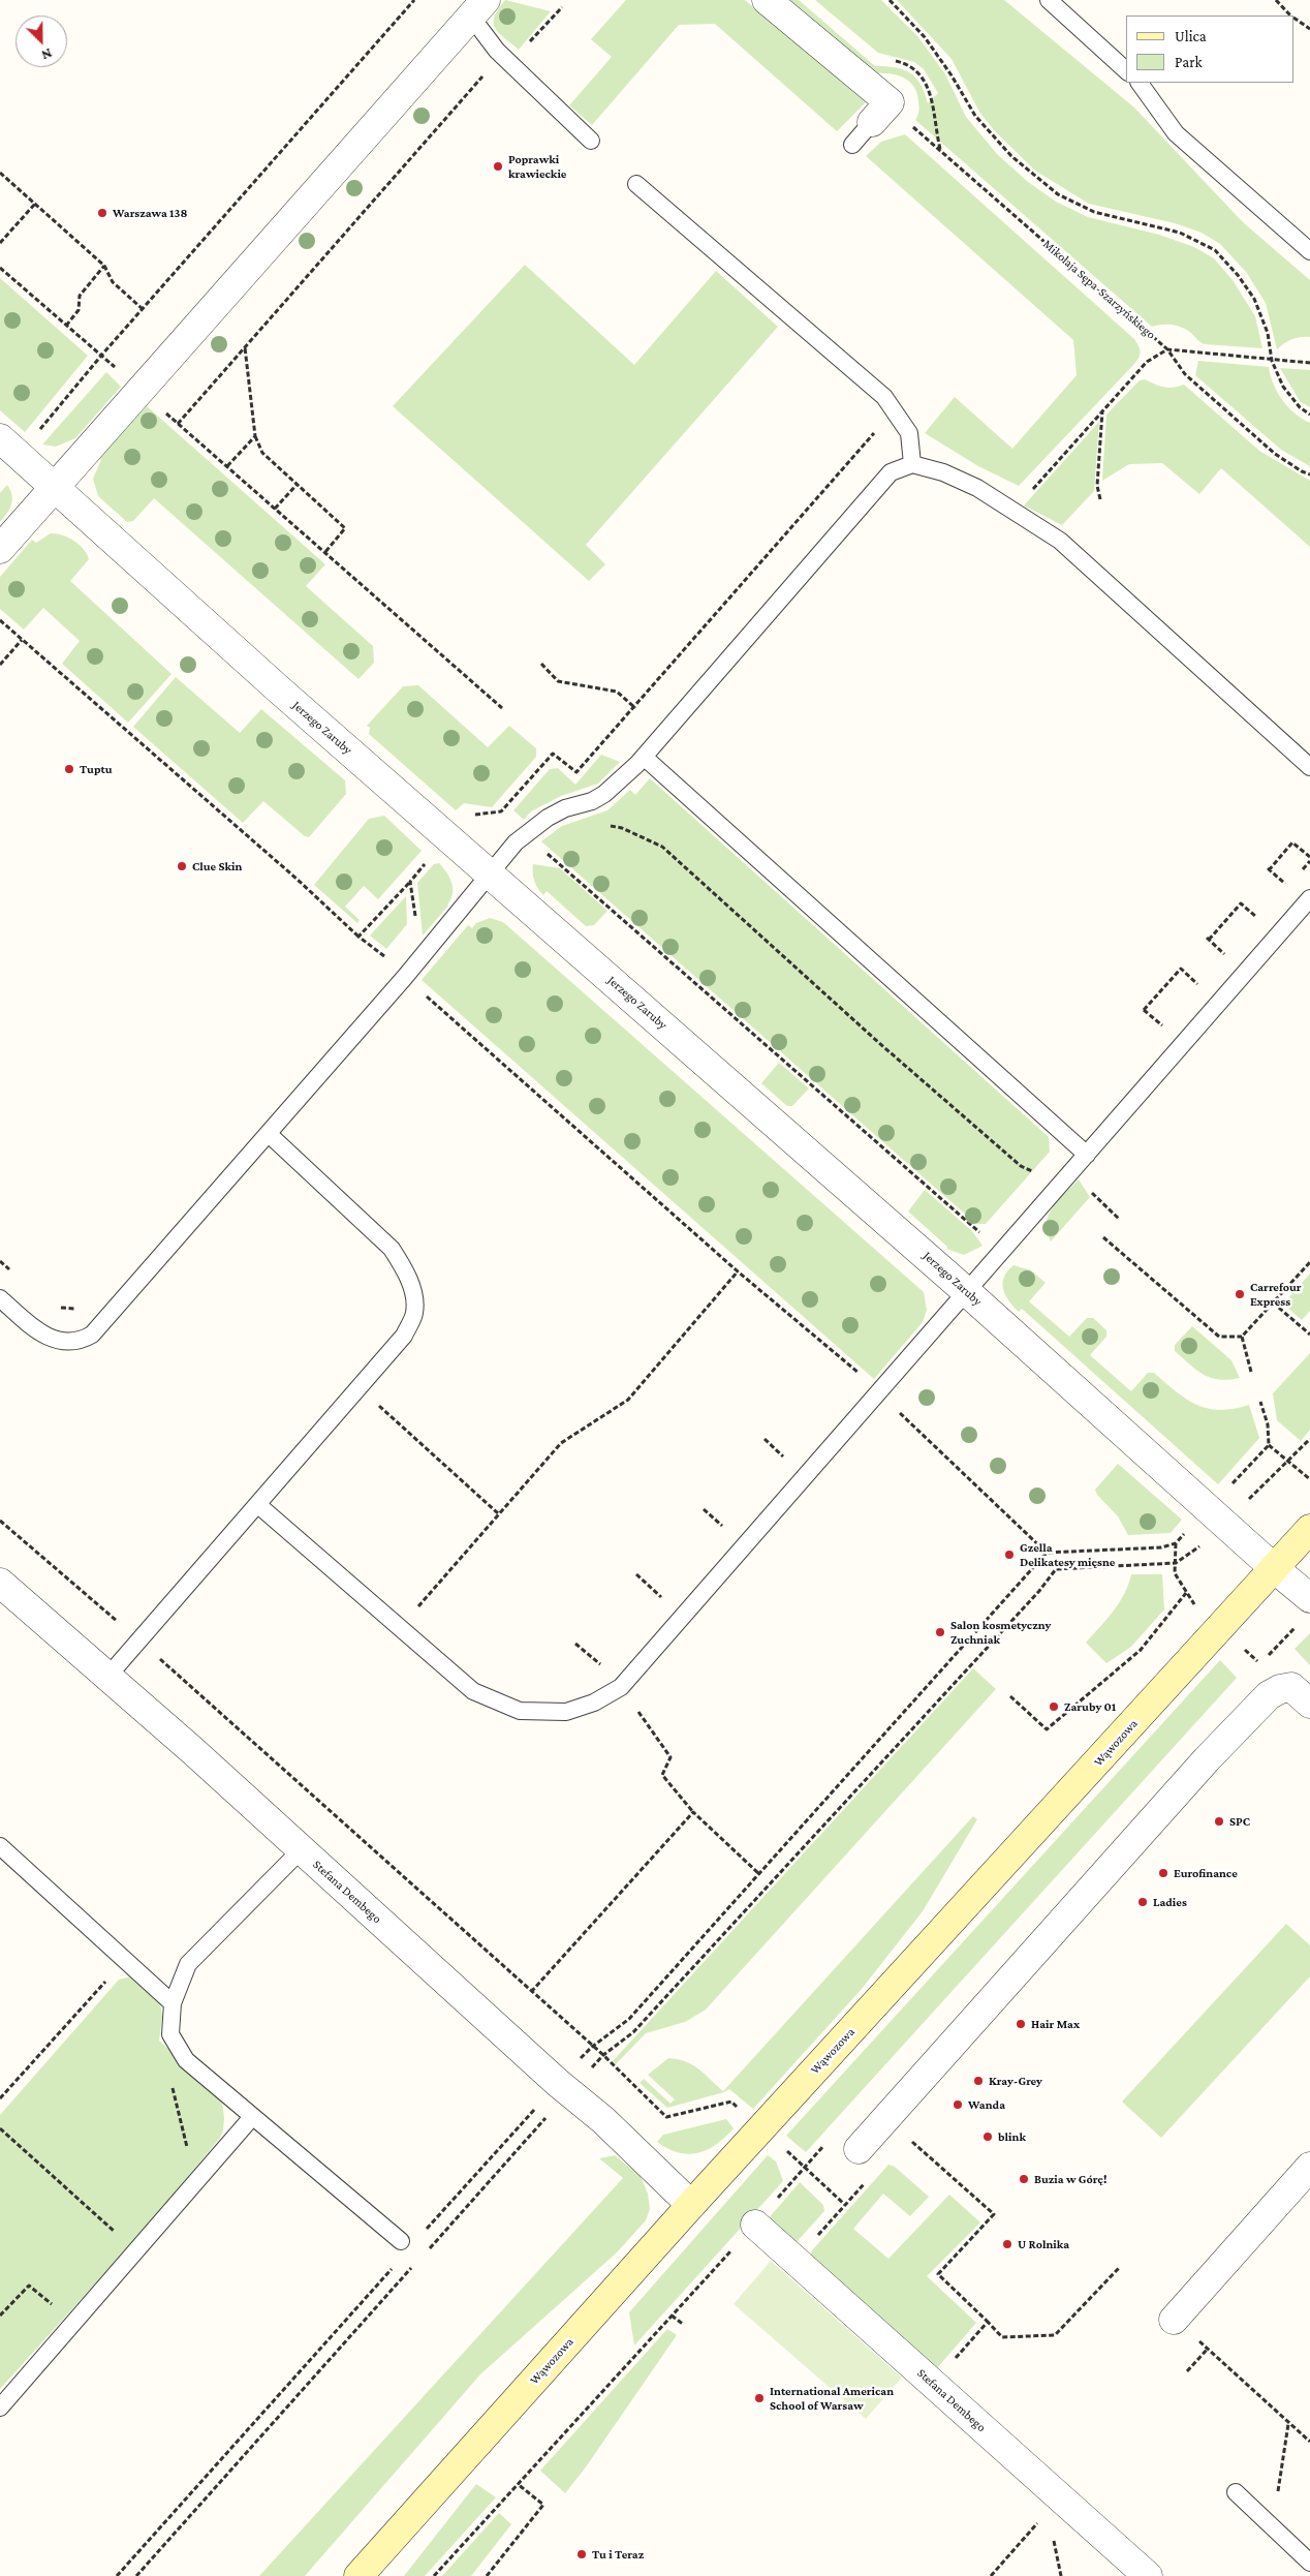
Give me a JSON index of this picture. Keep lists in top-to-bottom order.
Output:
{
  "streets": {
    "street": ["Jerzego Zaruby", "Wąwozowa", "Stefana Dembego"],
    "path": ["Mikołaja Sępa-Szarzyńskiego"]
  },
  "crossings": [
    ["Jerzego Zaruby", "Wąwozowa"],
    ["Wąwozowa", "Stefana Dembego"]
  ],
  "places": [
    "Poprawki krawieckie",
    "Warszawa 138",
    "Tuptu",
    "Clue Skin",
    "Carrefour Express",
    "Gzella Delikatesy mięsne",
    "Salon kosmetyczny Zuchniak",
    "Zaruby 01",
    "SPC",
    "Eurofinance",
    "Ladies",
    "Hair Max",
    "Kray-Grey",
    "Wanda",
    "blink",
    "Buzia w Górę!",
    "U Rolnika",
    "International American School of Warsaw",
    "Tu i Teraz"
  ],
  "legend": ["Ulica", "Park"],
  "north": "bottom right"
}
